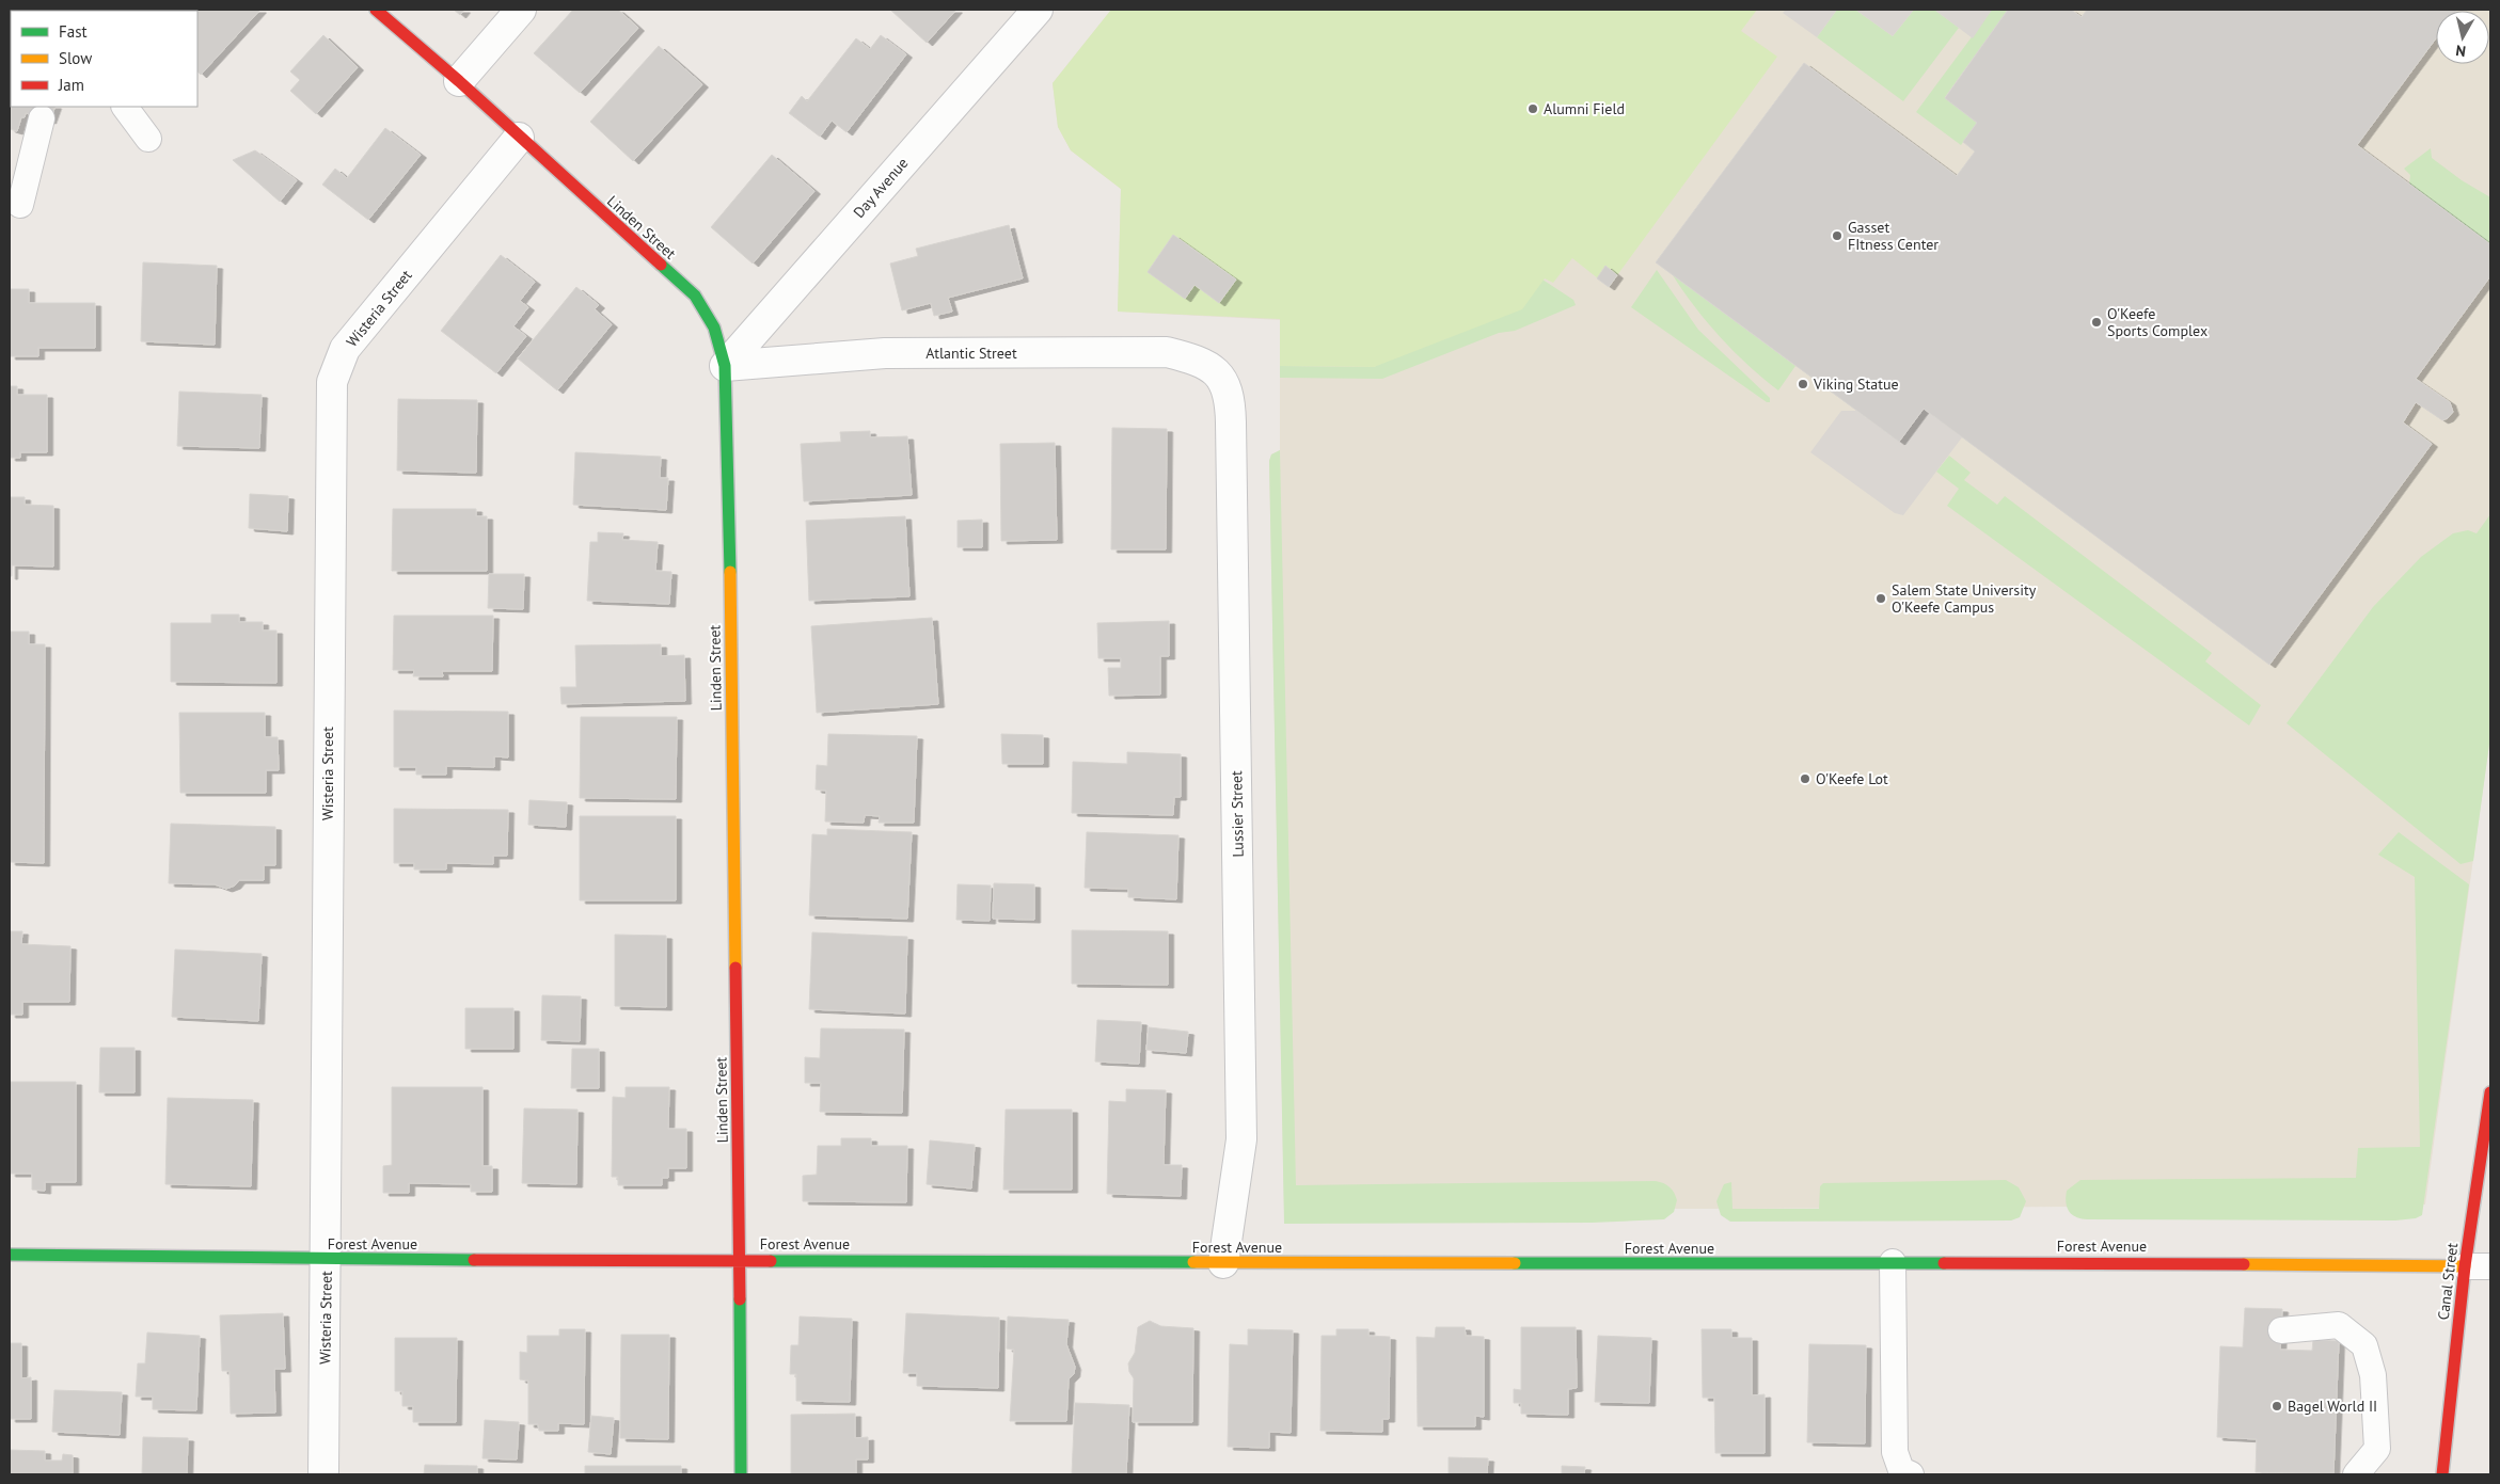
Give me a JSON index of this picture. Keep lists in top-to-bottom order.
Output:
{
  "streets": {
    "street": [
      "Day Avenue",
      "Linden Street",
      "Wisteria Street",
      "Atlantic Street",
      "Lussier Street",
      "Forest Avenue",
      "Canal Street"
    ]
  },
  "crossings": [
    ["Day Avenue", "Linden Street"],
    ["Day Avenue", "Atlantic Street"],
    ["Linden Street", "Wisteria Street"],
    ["Linden Street", "Atlantic Street"],
    ["Linden Street", "Forest Avenue"],
    ["Wisteria Street", "Forest Avenue"],
    ["Atlantic Street", "Lussier Street"],
    ["Lussier Street", "Forest Avenue"],
    ["Forest Avenue", "Canal Street"]
  ],
  "places": [
    "Alumni Field",
    "Gasset FItness Center",
    "O'Keefe Sports Complex",
    "Viking Statue",
    "Salem State University O'Keefe Campus",
    "O'Keefe Lot",
    "Bagel World II"
  ],
  "legend": ["Fast", "Slow", "Jam"],
  "north": "bottom"
}
